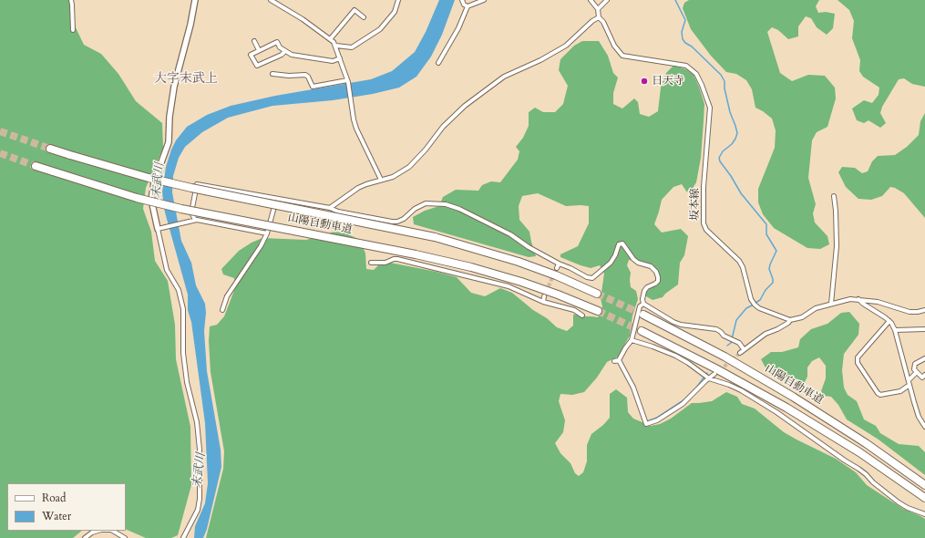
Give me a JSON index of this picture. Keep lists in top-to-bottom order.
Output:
{
  "streets": {
    "highway": ["山陽自動車道"],
    "street": ["坂本線"]
  },
  "districts": ["大字末武上"],
  "water": ["末武川"],
  "places": ["日天寺"],
  "legend": ["Road", "Water"]
}
